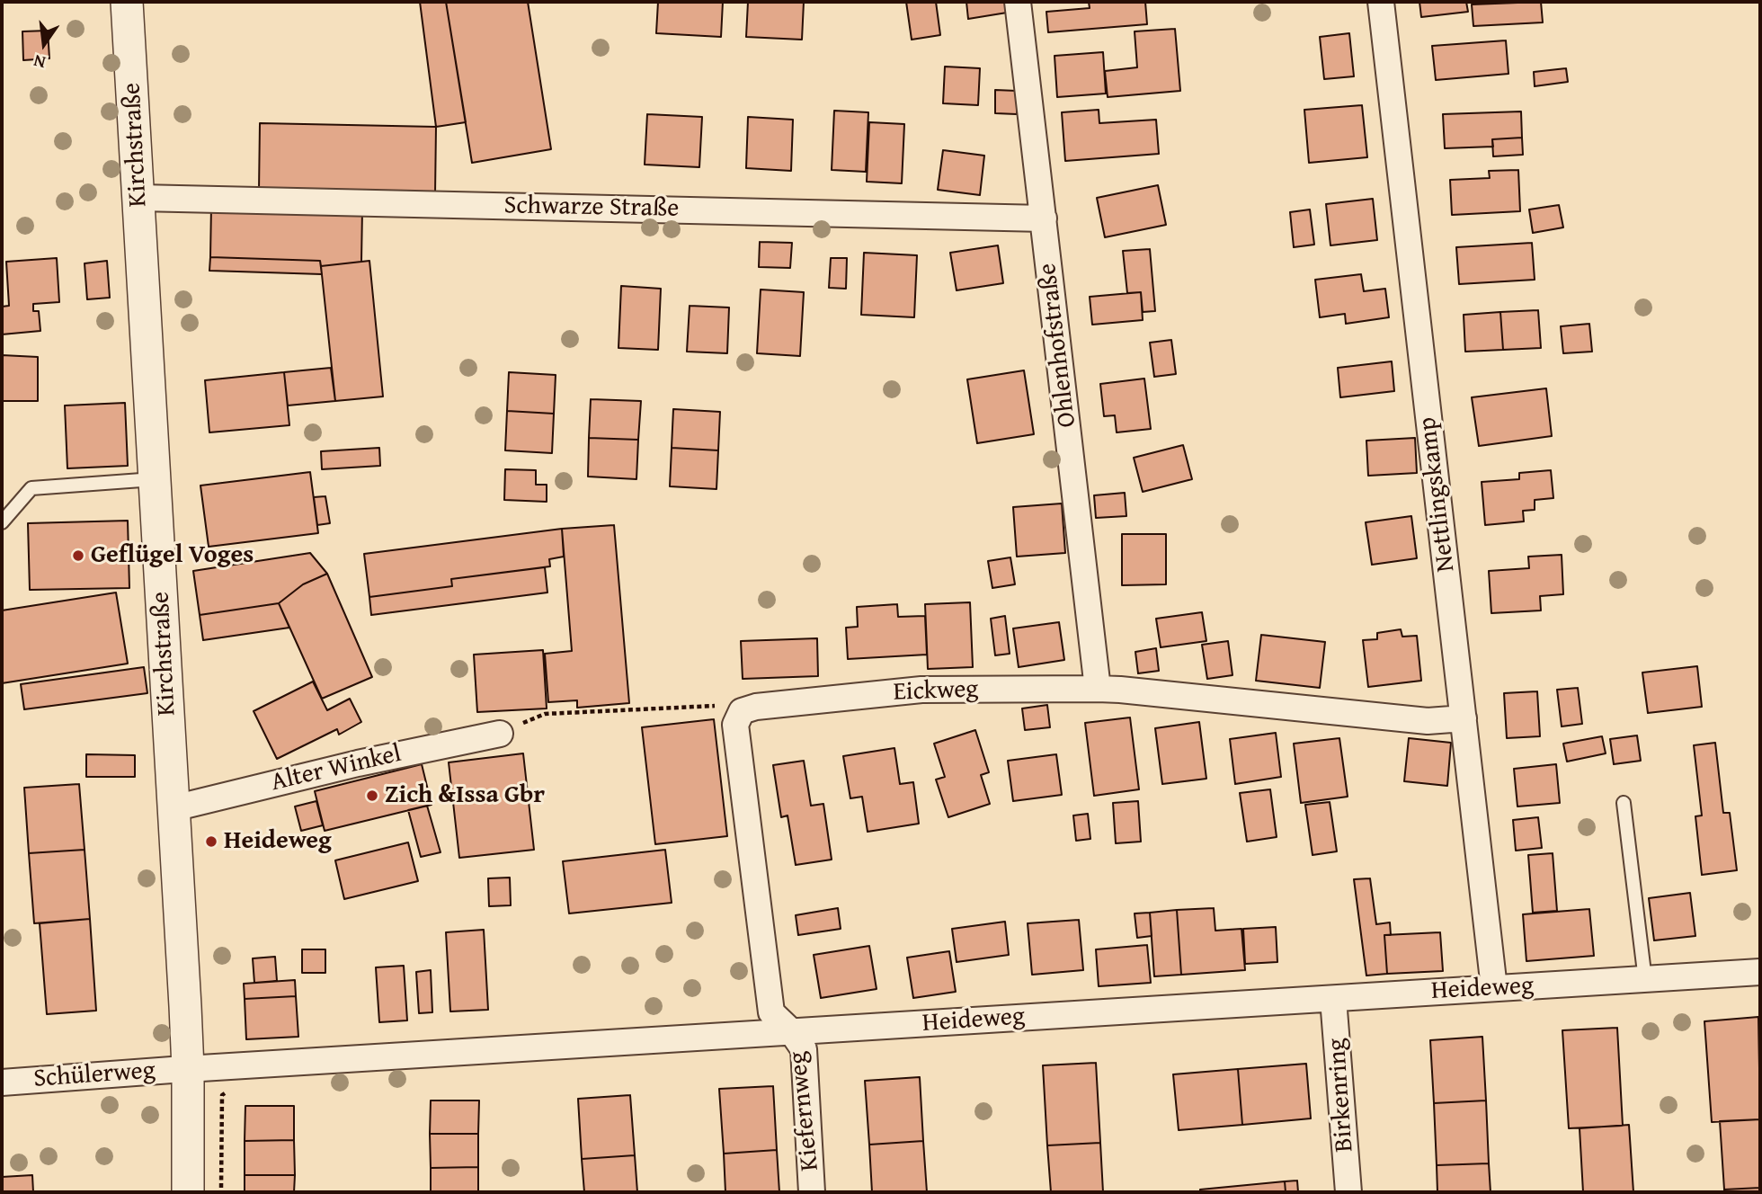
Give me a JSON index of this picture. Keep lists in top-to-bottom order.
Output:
{
  "streets": {
    "street": [
      "Kirchstraße",
      "Schwarze Straße",
      "Ohlenhofstraße",
      "Nettlingskamp",
      "Eickweg",
      "Alter Winkel",
      "Heideweg",
      "Schülerweg",
      "Birkenring",
      "Kiefernweg"
    ]
  },
  "crossings": [
    ["Kirchstraße", "Schwarze Straße"],
    ["Kirchstraße", "Alter Winkel"],
    ["Kirchstraße", "Heideweg"],
    ["Kirchstraße", "Schülerweg"],
    ["Schwarze Straße", "Ohlenhofstraße"],
    ["Ohlenhofstraße", "Eickweg"],
    ["Nettlingskamp", "Eickweg"],
    ["Nettlingskamp", "Heideweg"],
    ["Heideweg", "Schülerweg"],
    ["Heideweg", "Birkenring"],
    ["Heideweg", "Kiefernweg"]
  ],
  "places": ["Geflügel Voges", "Zich &Issa Gbr", "Heideweg"],
  "north": "bottom"
}
